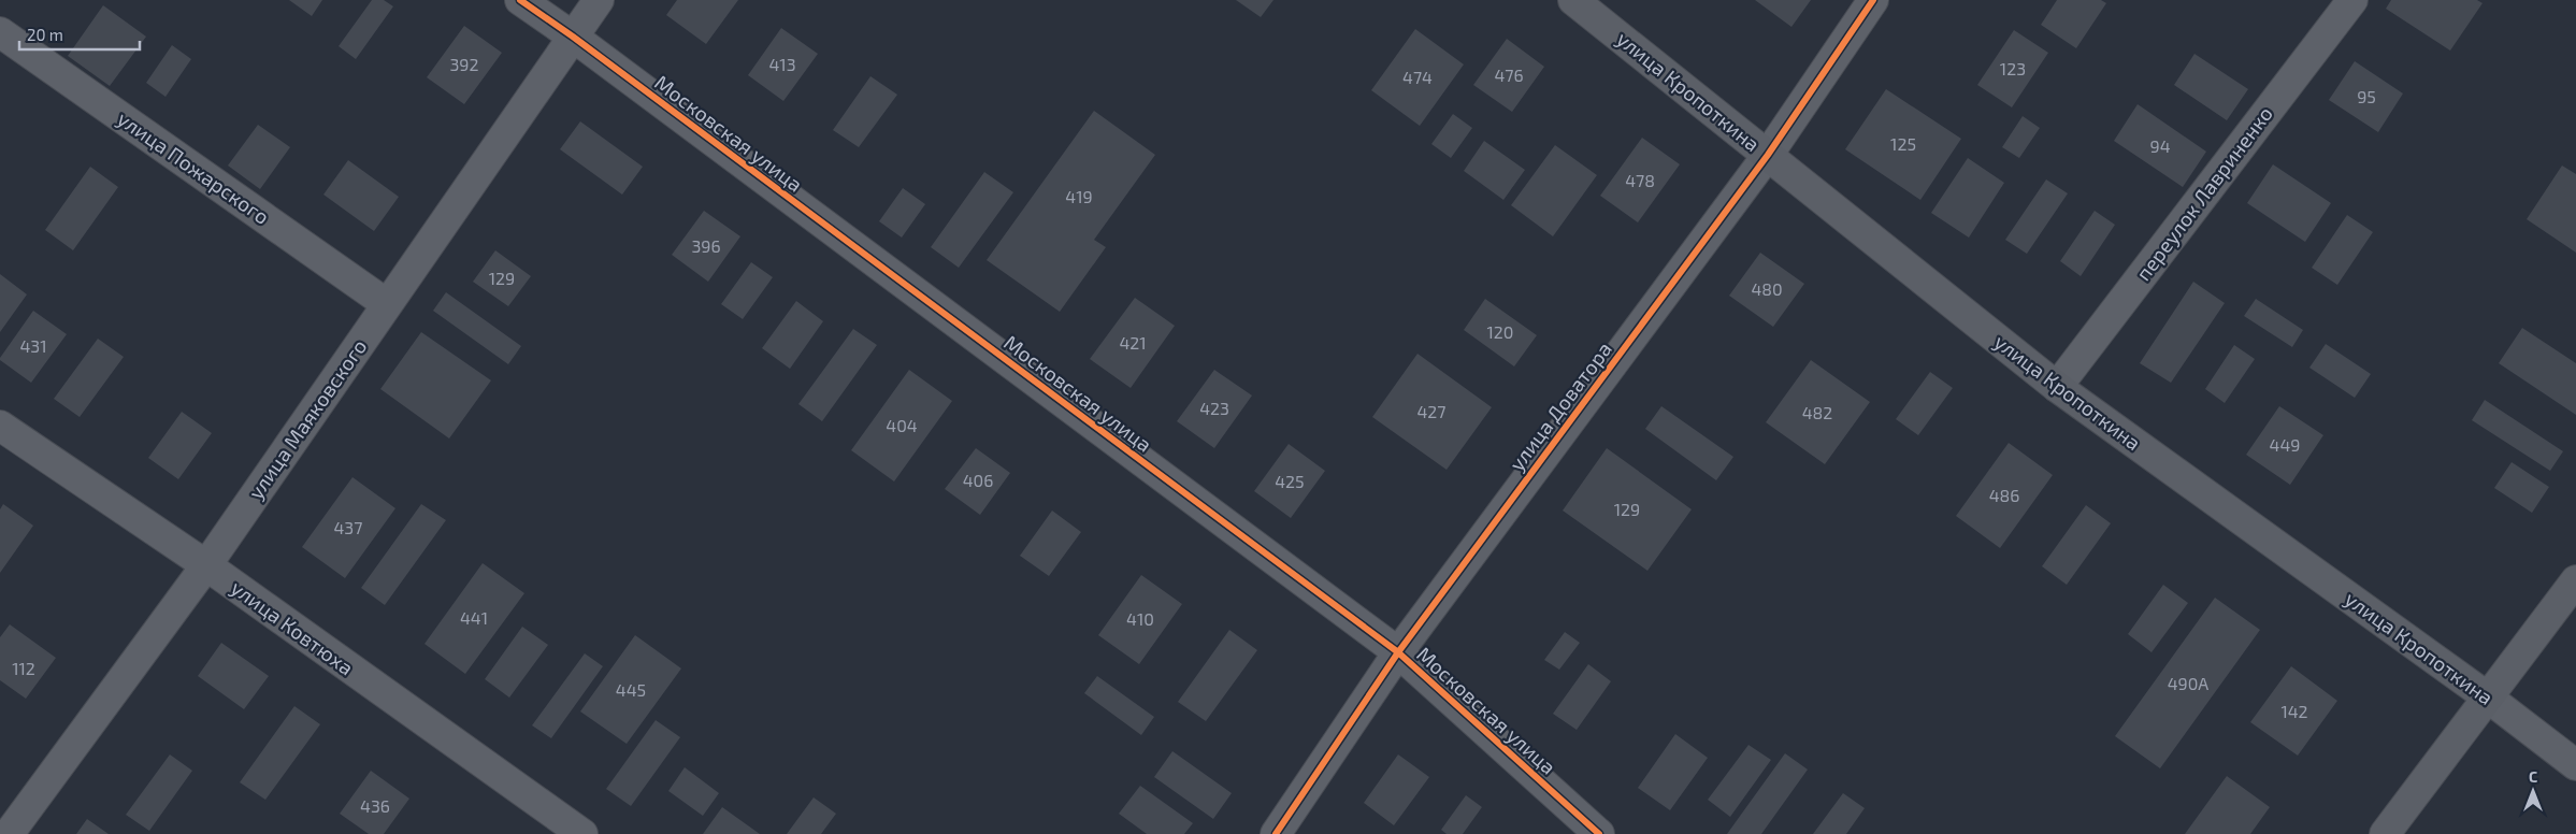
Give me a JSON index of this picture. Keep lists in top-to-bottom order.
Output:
{
  "streets": {
    "main road": ["улица Кропоткина"],
    "street": [
      "Московская улица",
      "улица Пожарского",
      "переулок Лавриненко",
      "улица Доватора",
      "улица Маяковского",
      "улица Ковтюха"
    ]
  },
  "crossings": [
    ["улица Кропоткина", "переулок Лавриненко"],
    ["улица Кропоткина", "улица Доватора"],
    ["Московская улица", "улица Доватора"],
    ["Московская улица", "улица Маяковского"],
    ["улица Пожарского", "улица Маяковского"],
    ["улица Маяковского", "улица Ковтюха"]
  ],
  "house_numbers": [
    "392",
    "413",
    "123",
    "476",
    "474",
    "95",
    "125",
    "94",
    "478",
    "419",
    "396",
    "129",
    "480",
    "120",
    "421",
    "431",
    "423",
    "427",
    "482",
    "404",
    "449",
    "406",
    "425",
    "486",
    "129",
    "437",
    "441",
    "410",
    "112",
    "490А",
    "445",
    "142",
    "436"
  ],
  "scale_bar": "20 m",
  "north": "top"
}
